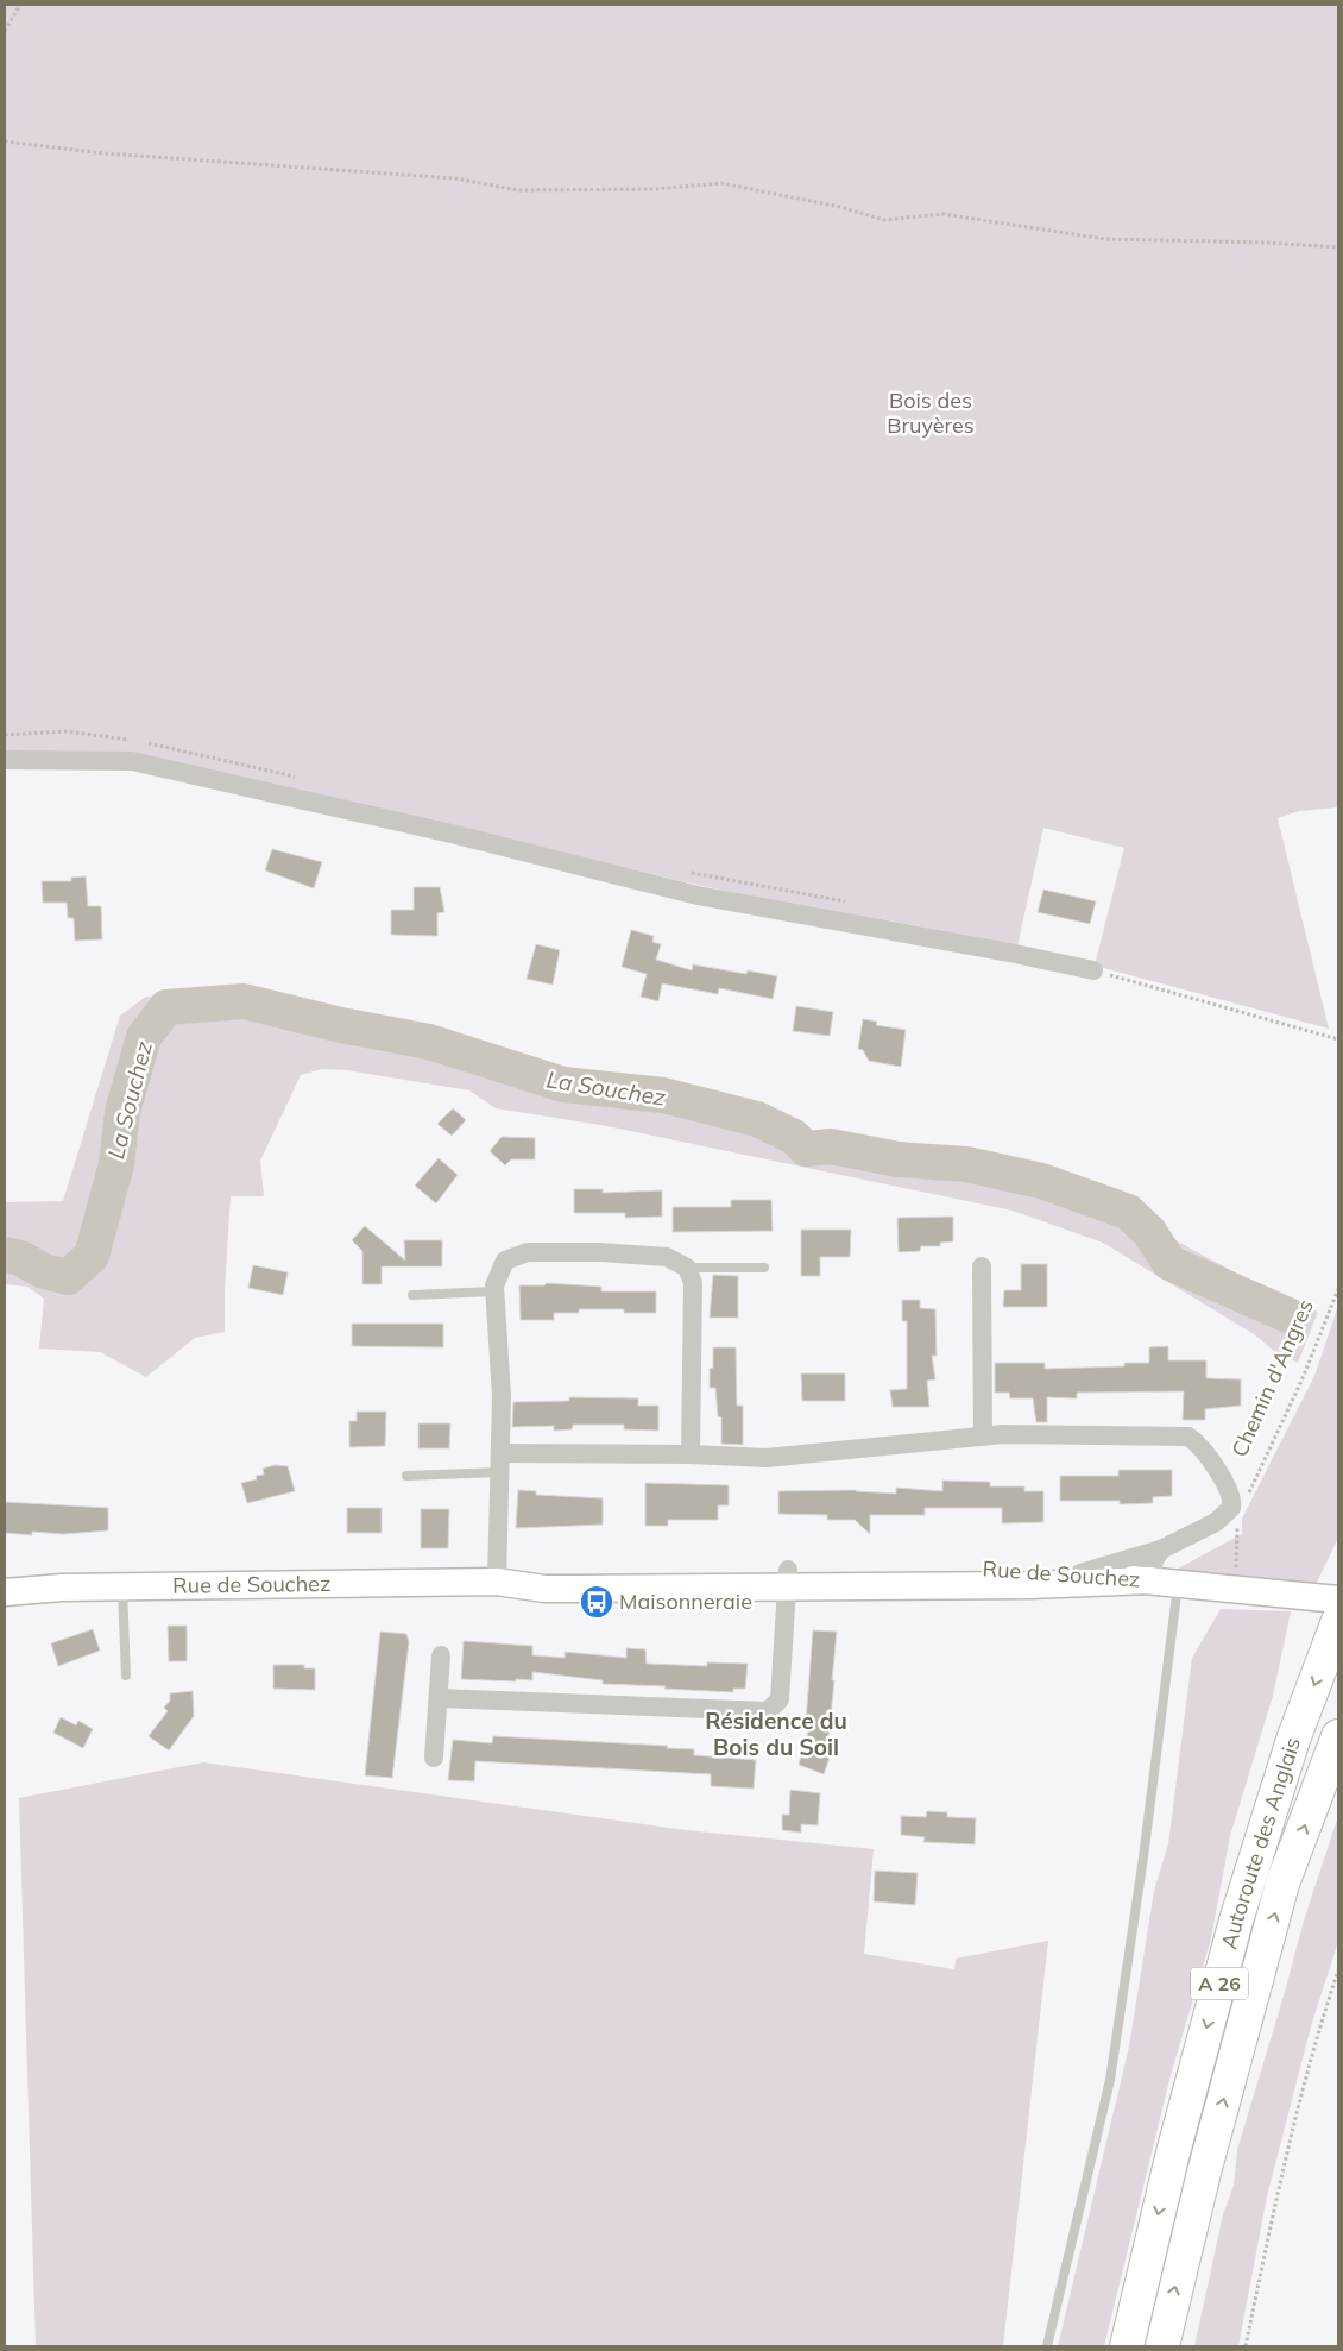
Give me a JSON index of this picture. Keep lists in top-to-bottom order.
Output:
{
  "streets": {
    "highway": ["Autoroute des Anglais", "A 26"],
    "main road": ["Rue de Souchez"],
    "path": ["Chemin d'Angres"]
  },
  "districts": ["Résidence du Bois du Soil"],
  "water": ["La Souchez"],
  "parks": ["Bois des Bruyères"],
  "places": {
    "bus stop": ["Maisonneraie"]
  }
}
